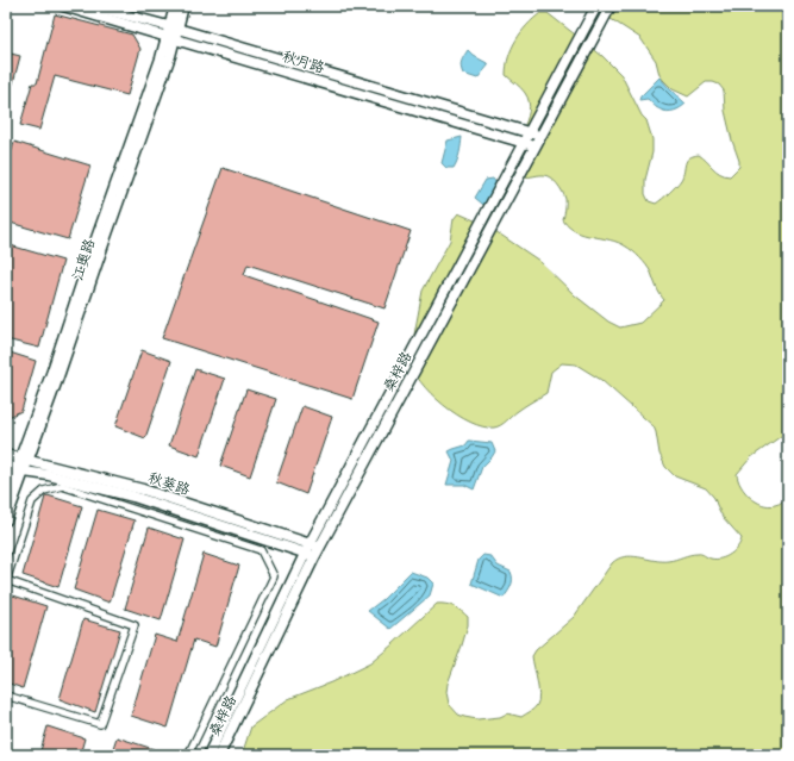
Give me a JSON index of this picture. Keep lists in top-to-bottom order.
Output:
{
  "streets": {
    "street": [
      "秋月路",
      "江奥路",
      "桑梓路",
      "秋葵路"
    ]
  },
  "crossings": [
    ["秋月路", "江奥路"],
    ["秋月路", "桑梓路"],
    ["江奥路", "秋葵路"],
    ["桑梓路", "秋葵路"]
  ]
}
